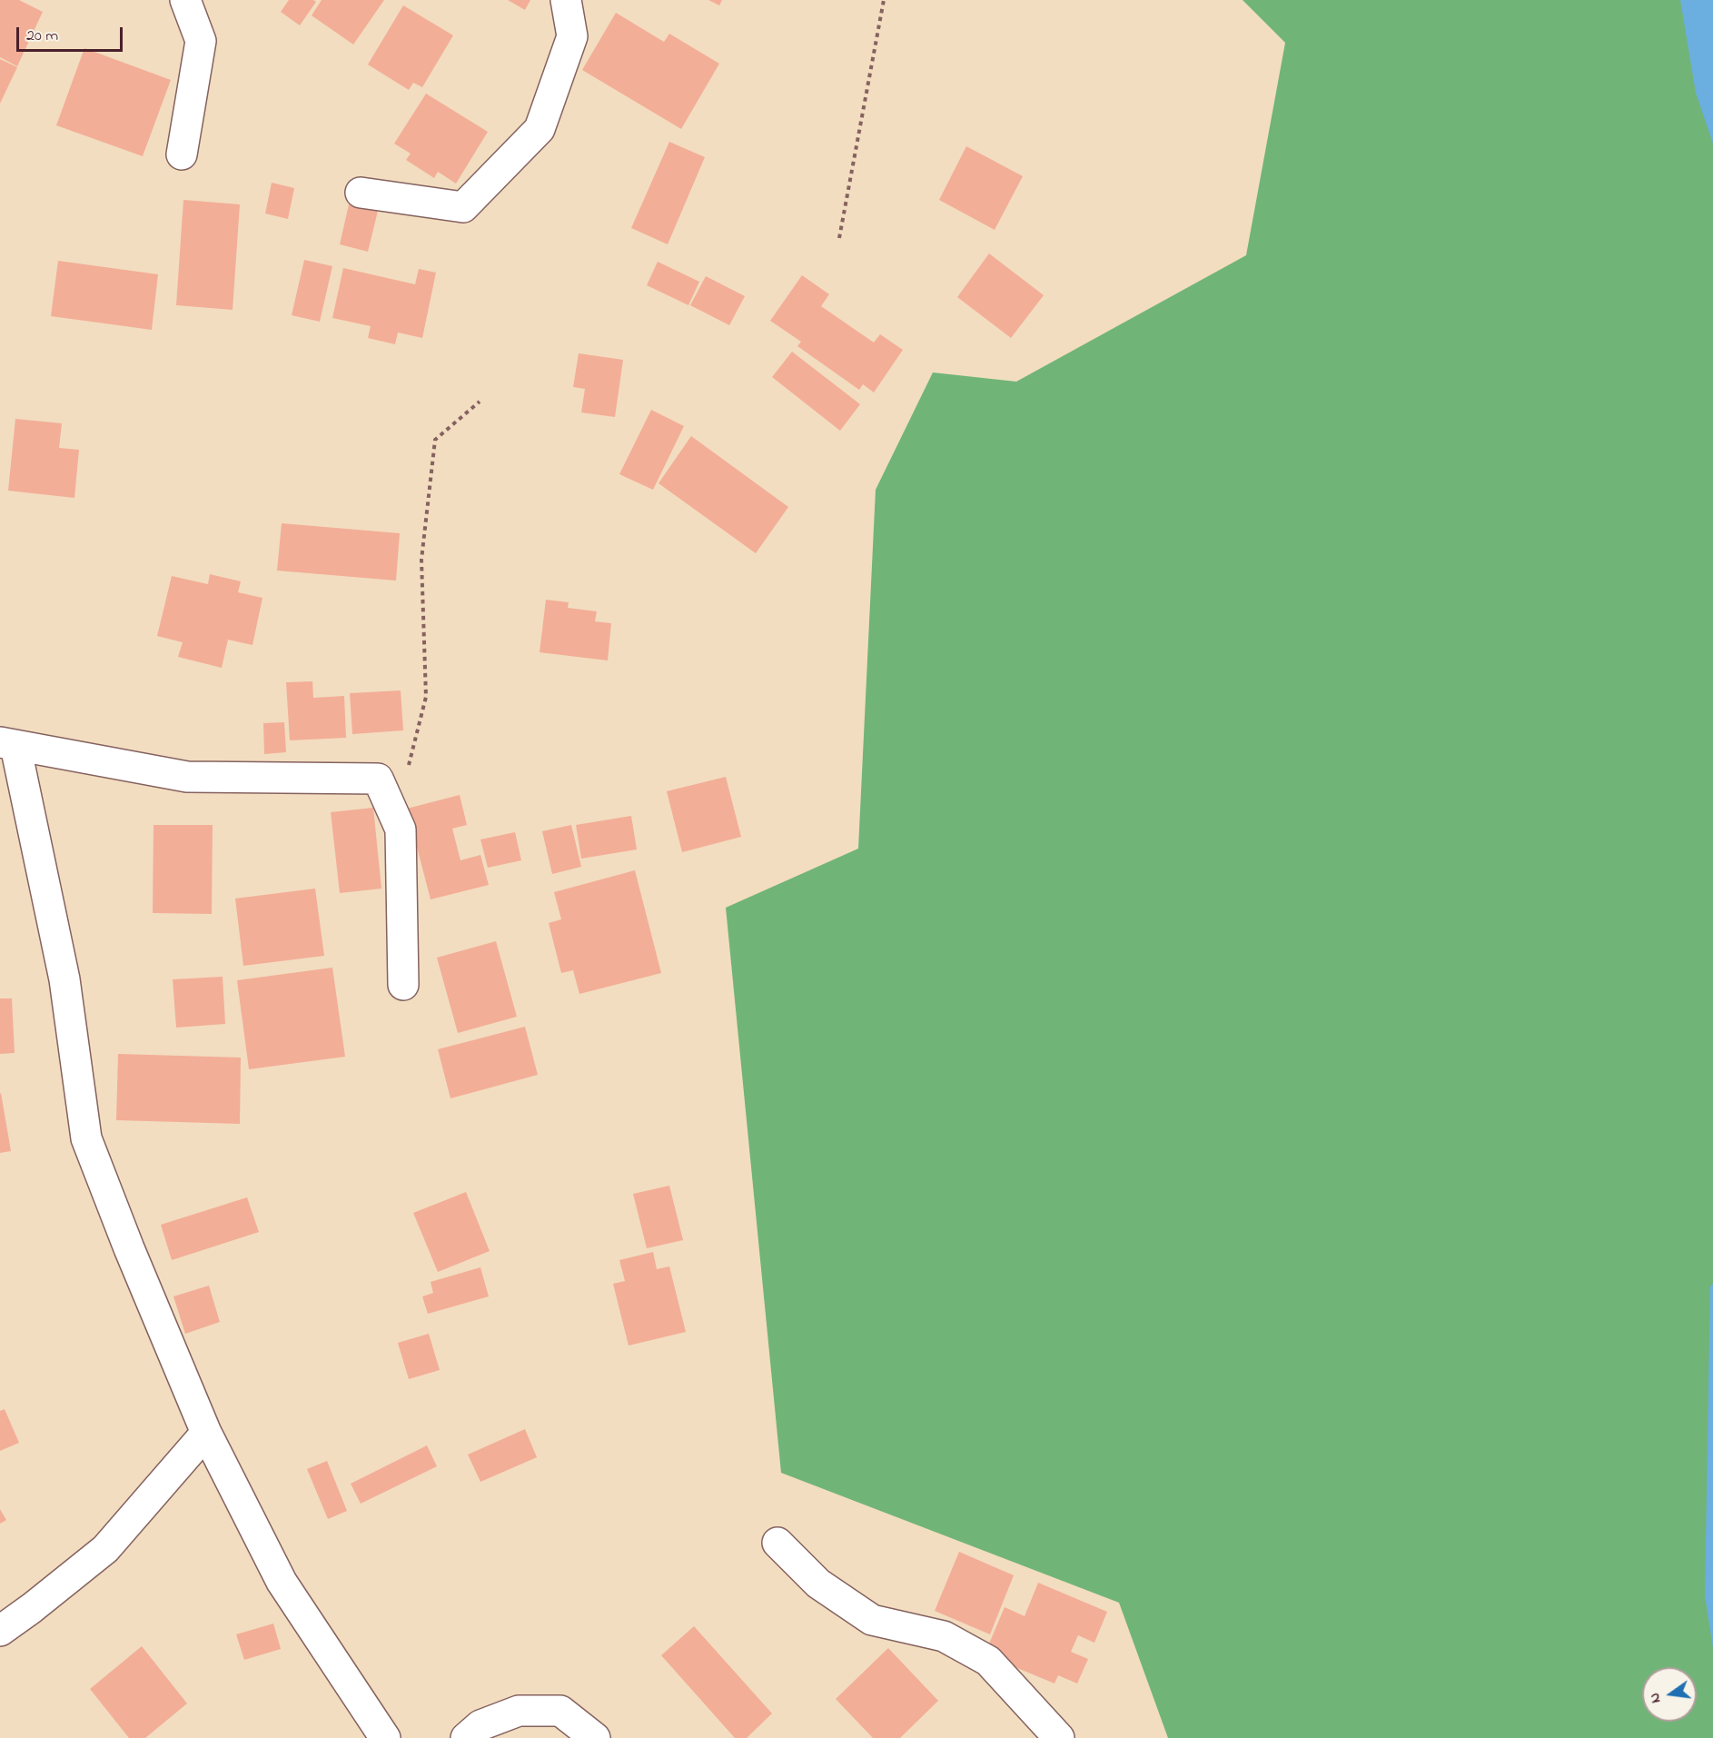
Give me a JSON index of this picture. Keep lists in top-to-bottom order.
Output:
{
  "scale_bar": "20 m",
  "north": "left"
}
